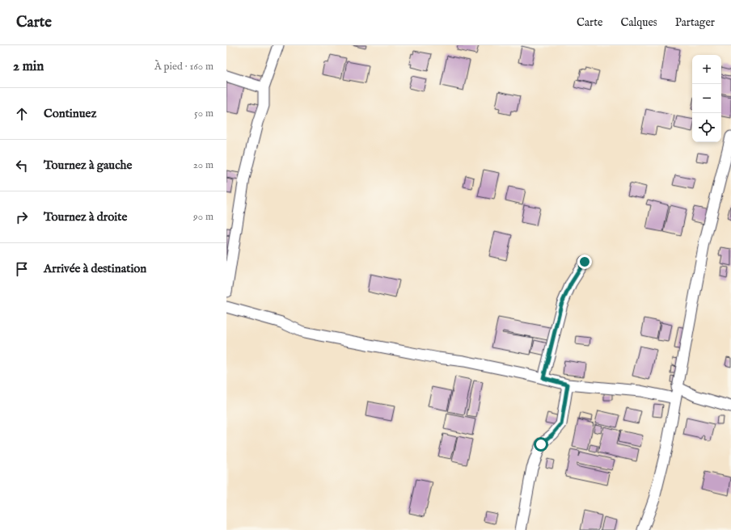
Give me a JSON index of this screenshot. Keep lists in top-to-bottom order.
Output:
{
  "page": {
    "header": "Carte",
    "nav": ["Carte", "Calques", "Partager"],
    "heading": ["2 min", "À pied · 160 m"],
    "map_buttons": ["+", "−"],
    "list": [
      ["Continuez", "50 m"],
      ["Tournez à gauche", "20 m"],
      ["Tournez à droite", "90 m"],
      "Arrivée à destination"
    ]
  }
}
